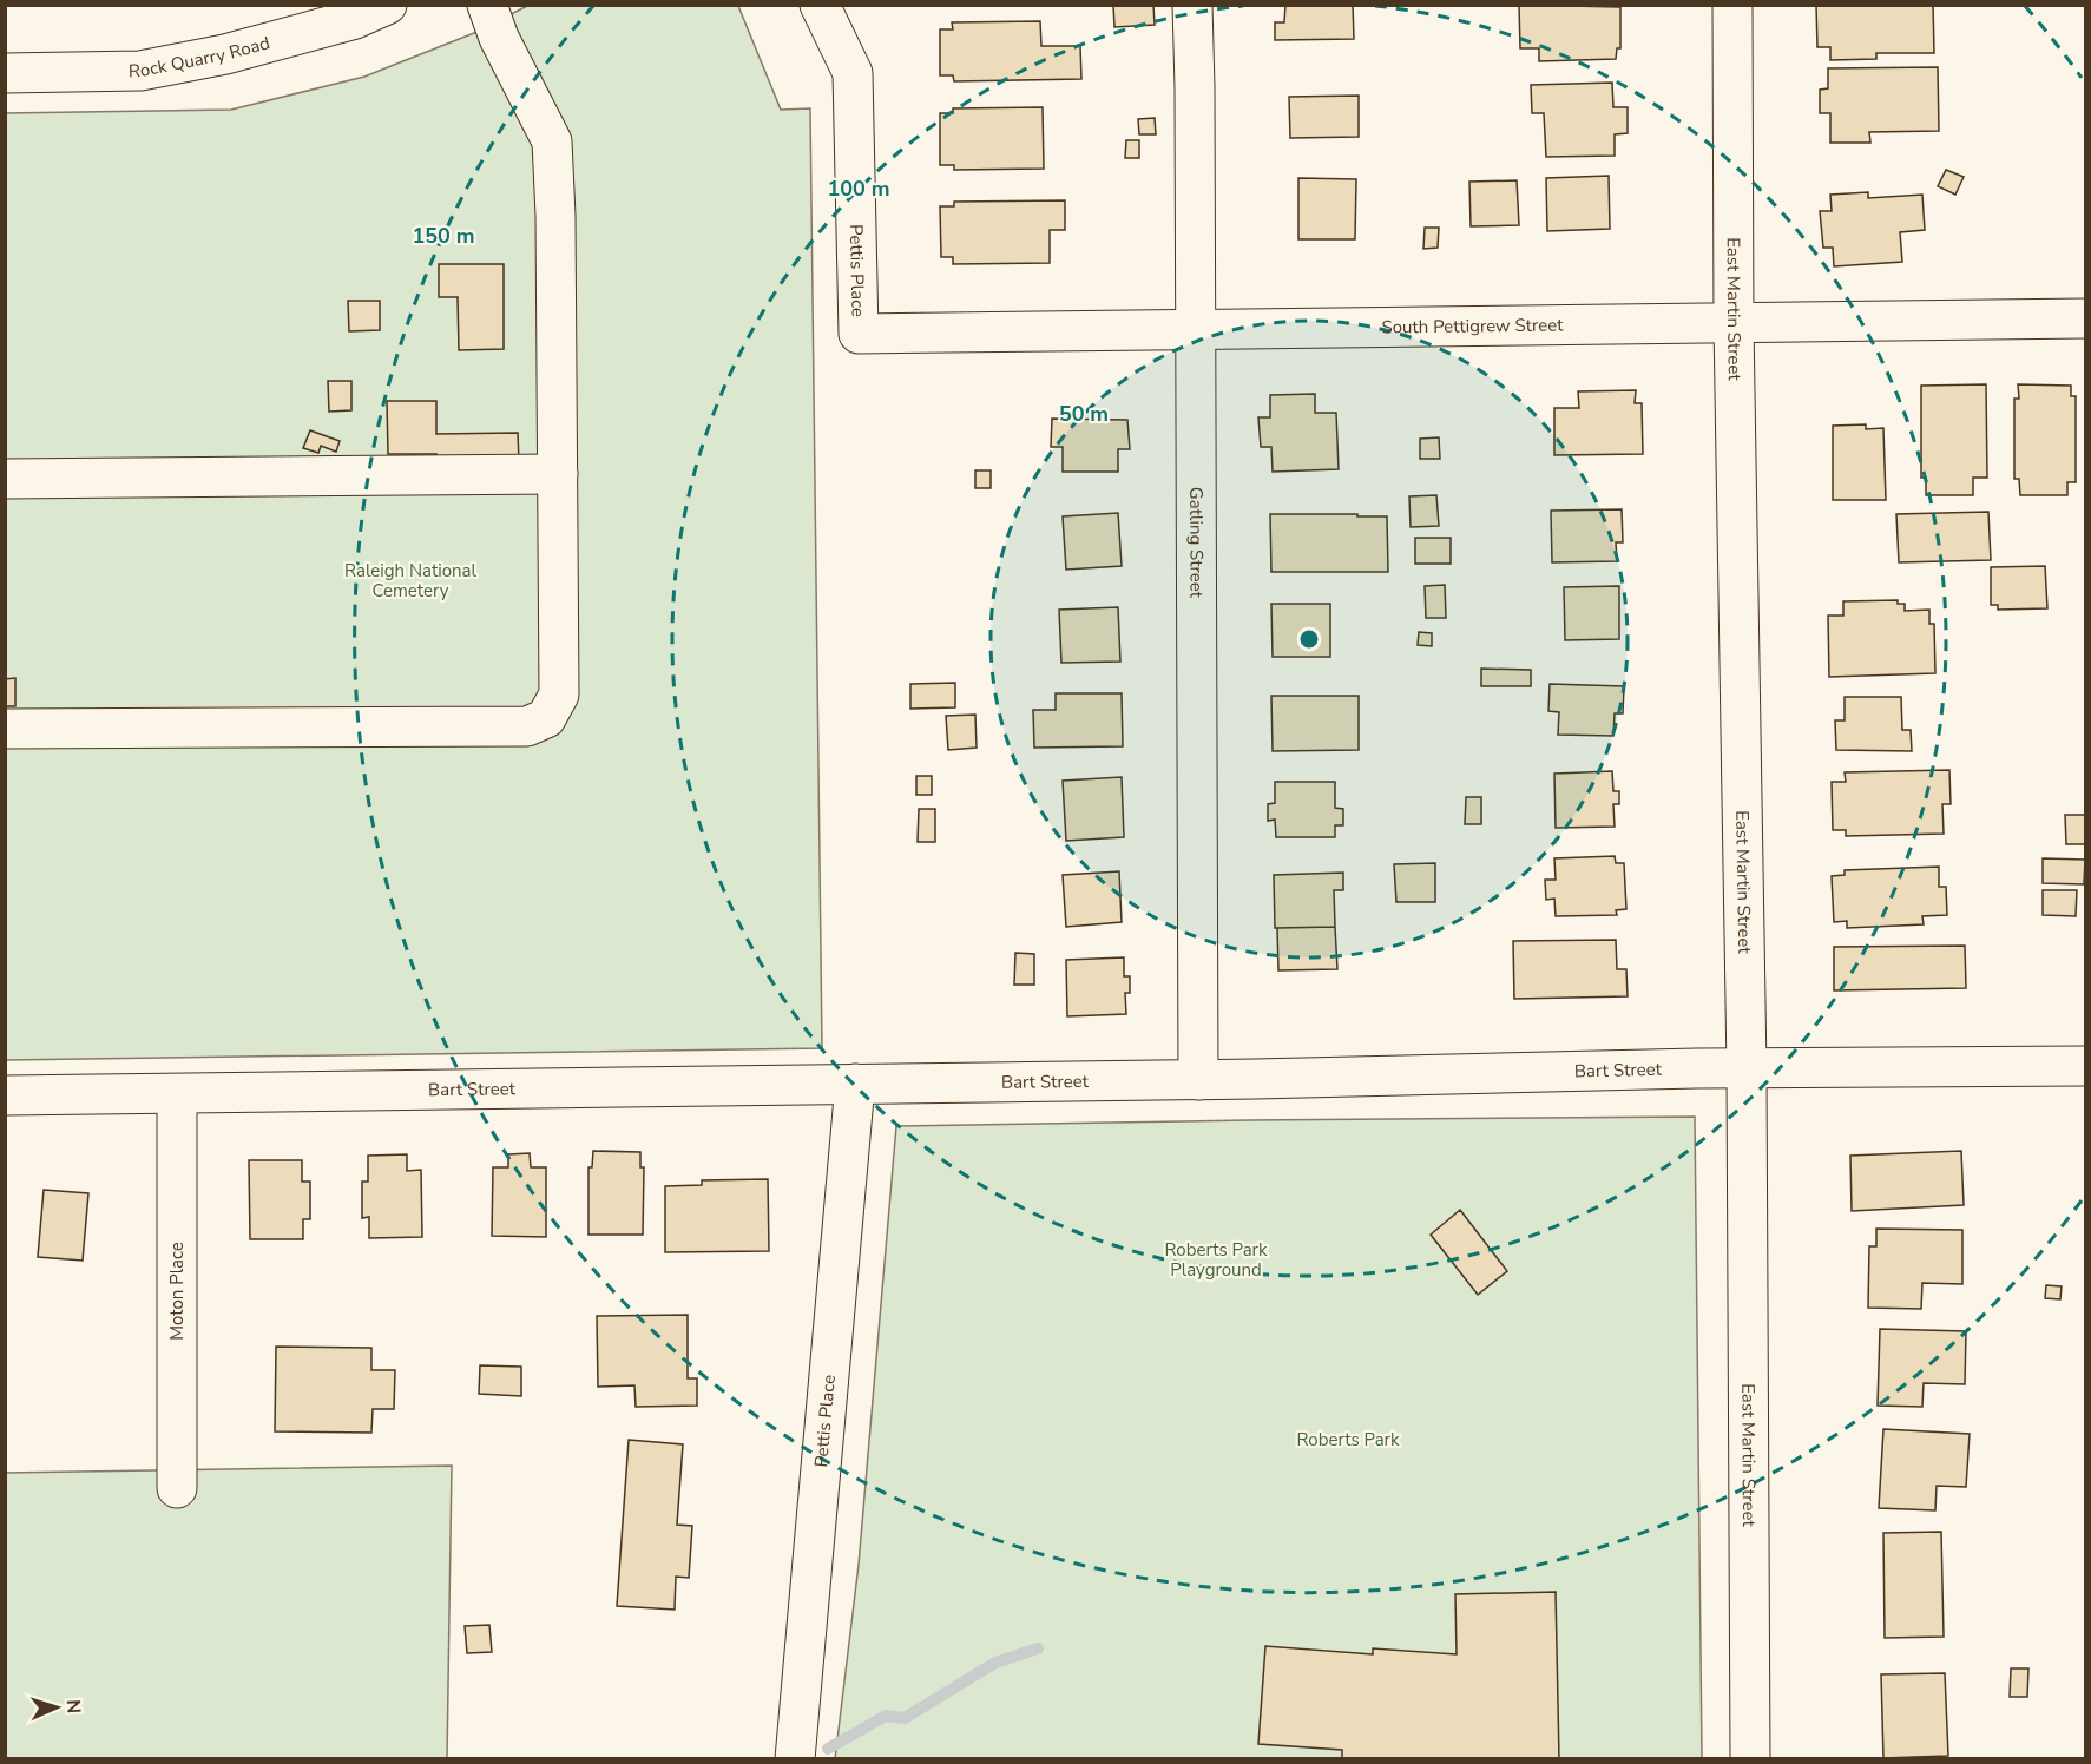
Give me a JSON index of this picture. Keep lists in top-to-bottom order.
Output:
{
  "streets": {
    "street": [
      "Rock Quarry Road",
      "Pettis Place",
      "East Martin Street",
      "South Pettigrew Street",
      "Gatling Street",
      "Bart Street",
      "Moton Place"
    ]
  },
  "crossings": [
    ["Pettis Place", "South Pettigrew Street"],
    ["Pettis Place", "Bart Street"],
    ["East Martin Street", "South Pettigrew Street"],
    ["East Martin Street", "Bart Street"],
    ["South Pettigrew Street", "Gatling Street"],
    ["Gatling Street", "Bart Street"],
    ["Bart Street", "Moton Place"]
  ],
  "parks": ["Raleigh National Cemetery", "Roberts Park Playground", "Roberts Park"],
  "north": "right",
  "rings": ["100 m", "150 m", "50 m"]
}
